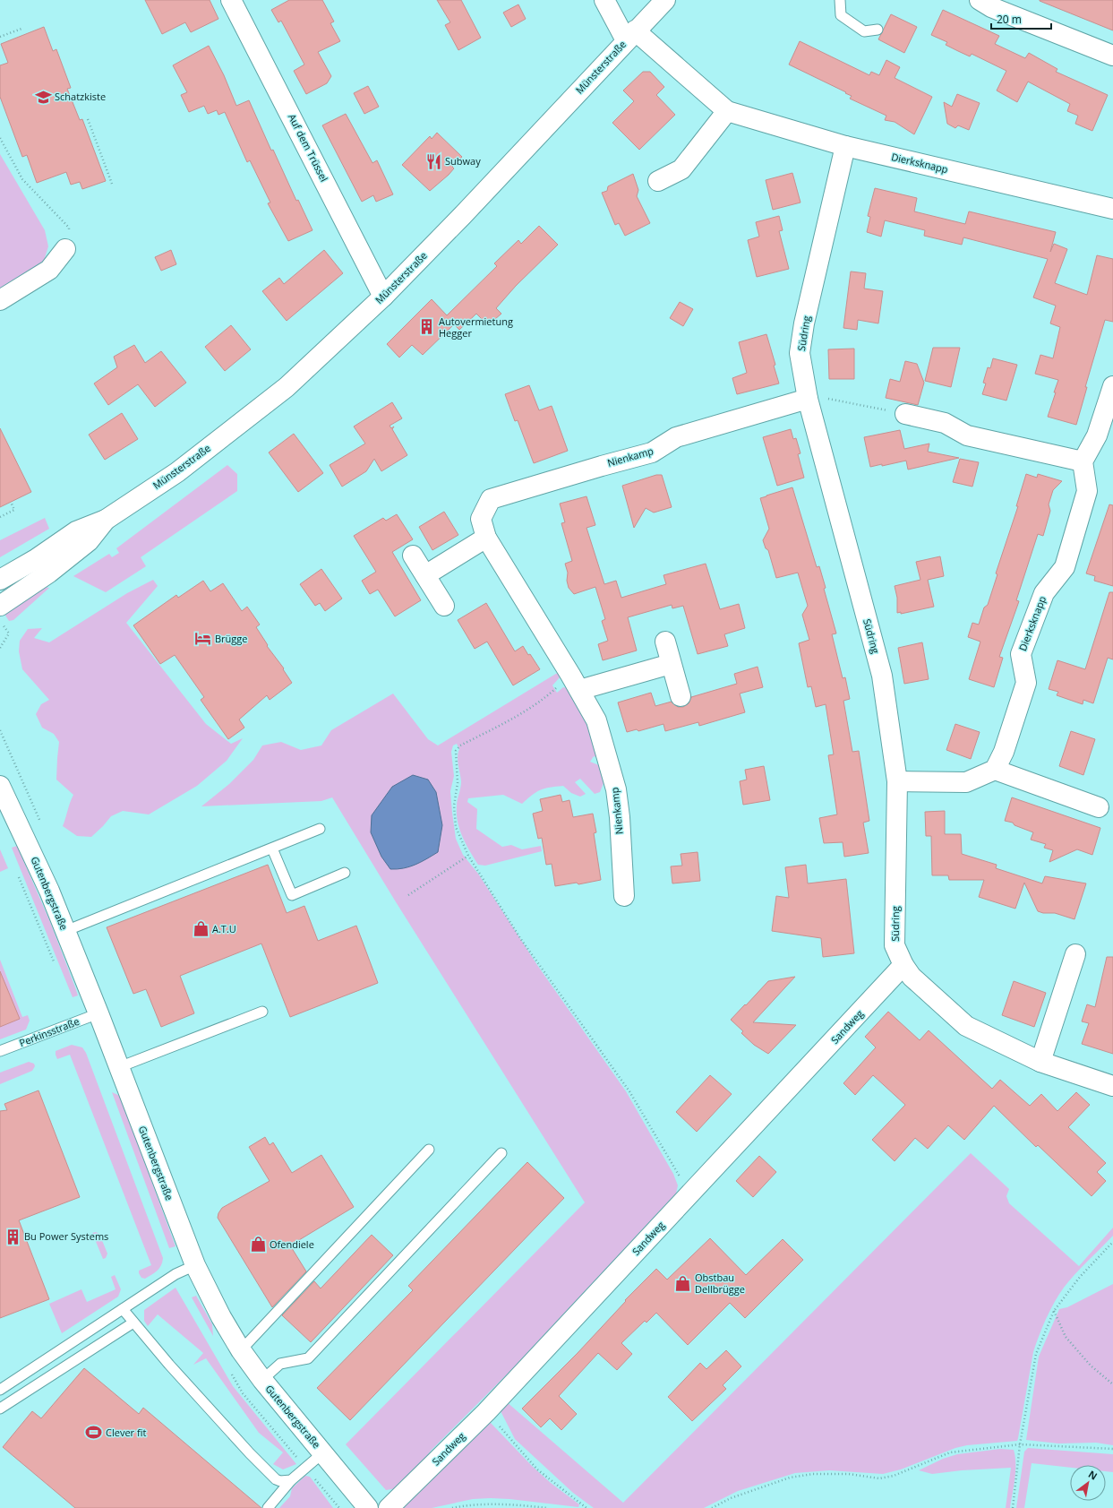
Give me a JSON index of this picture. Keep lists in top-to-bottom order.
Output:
{
  "streets": {
    "street": [
      "Münsterstraße",
      "Auf dem Trüssel",
      "Dierksknapp",
      "Südring",
      "Nienkamp",
      "Gutenbergstraße",
      "Sandweg"
    ],
    "lane": ["Perkinsstraße"]
  },
  "crossings": [
    ["Münsterstraße", "Auf dem Trüssel"],
    ["Münsterstraße", "Dierksknapp"],
    ["Dierksknapp", "Südring"],
    ["Südring", "Nienkamp"],
    ["Südring", "Sandweg"],
    ["Gutenbergstraße", "Perkinsstraße"]
  ],
  "places": {
    "school or university": ["Schatzkiste"],
    "restaurant": ["Subway"],
    "building": ["Autovermietung Hegger", "Bu Power Systems"],
    "hotel": ["Brügge"],
    "shop": ["A.T.U", "Ofendiele", "Obstbau Dellbrügge"],
    "sports": ["Clever fit"]
  },
  "scale_bar": "20 m",
  "north": "top right"
}
